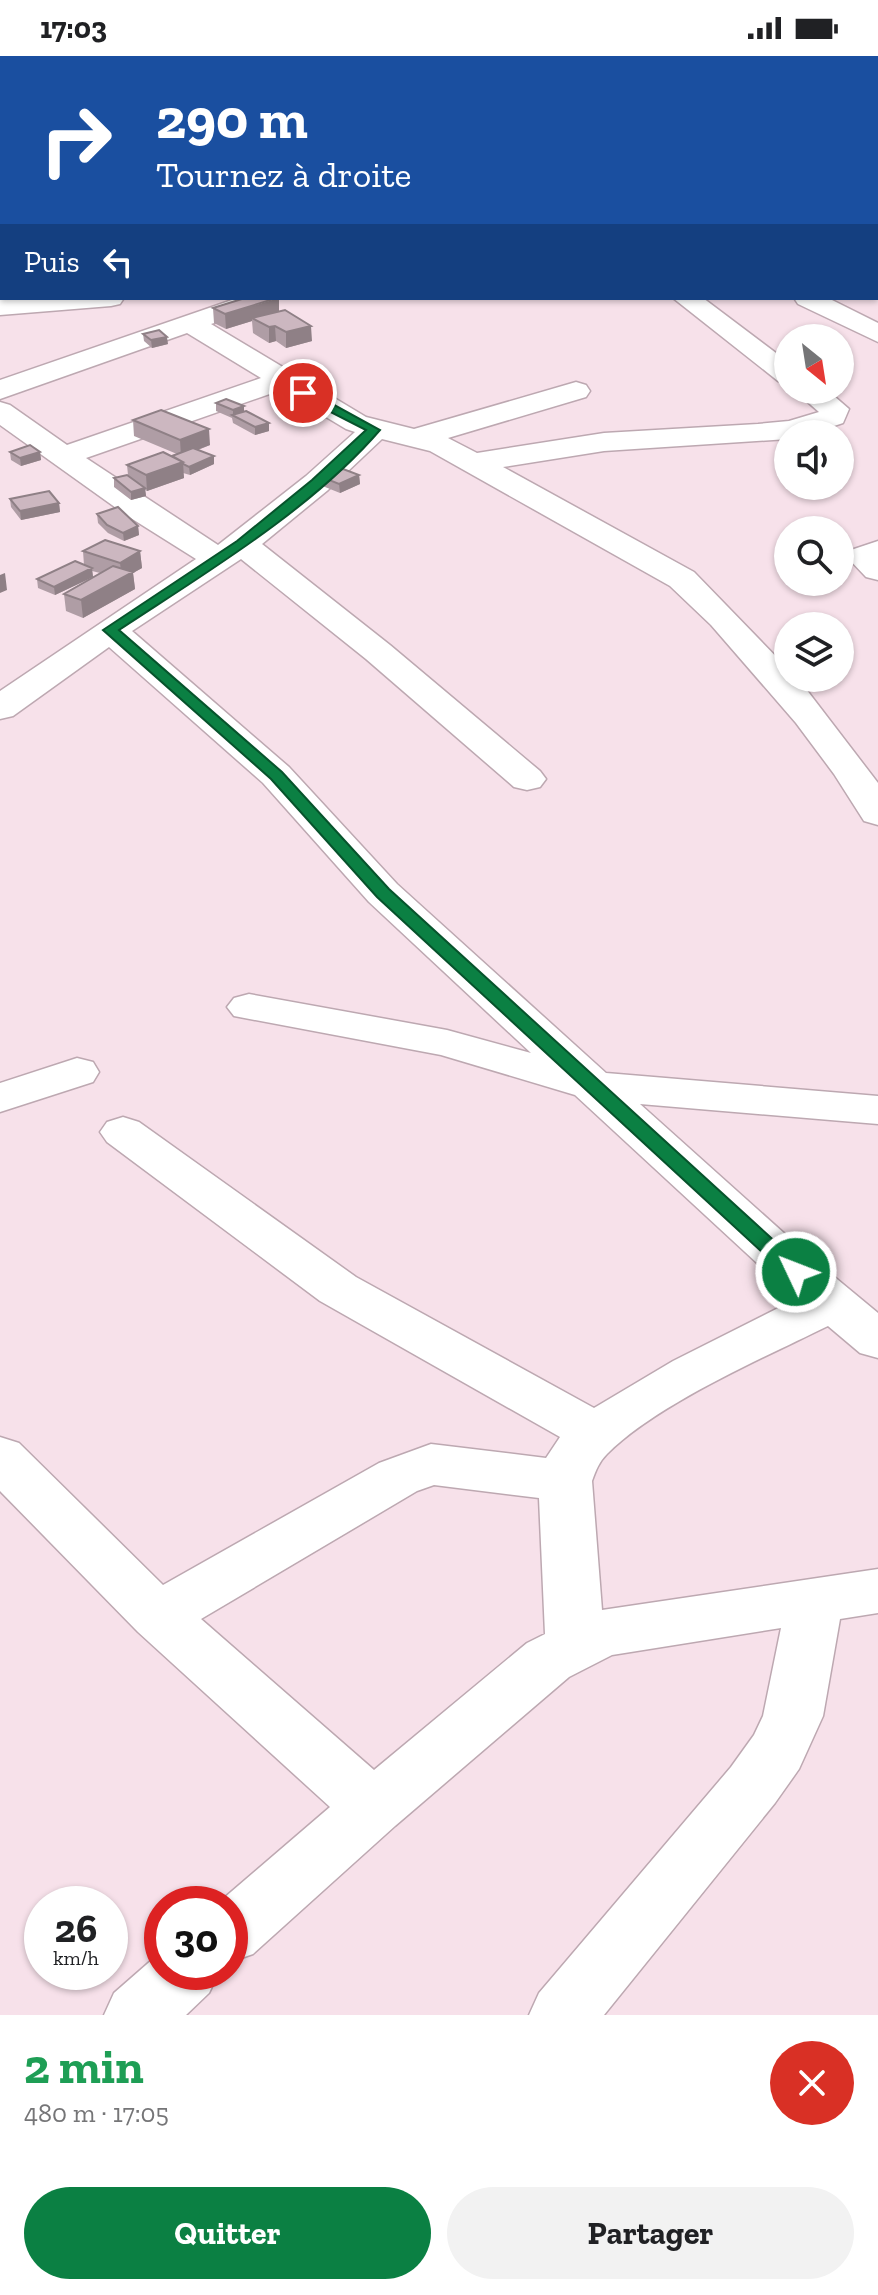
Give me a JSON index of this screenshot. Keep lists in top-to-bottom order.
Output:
{
  "north": "bottom right",
  "page": {
    "status": "17:03",
    "turn": ["290 m", "Tournez à droite"],
    "then": "Puis",
    "speed": "26 km/h",
    "limit": "30",
    "heading": ["2 min", "480 m · 17:05"],
    "buttons": ["Quitter", "Partager"]
  }
}
